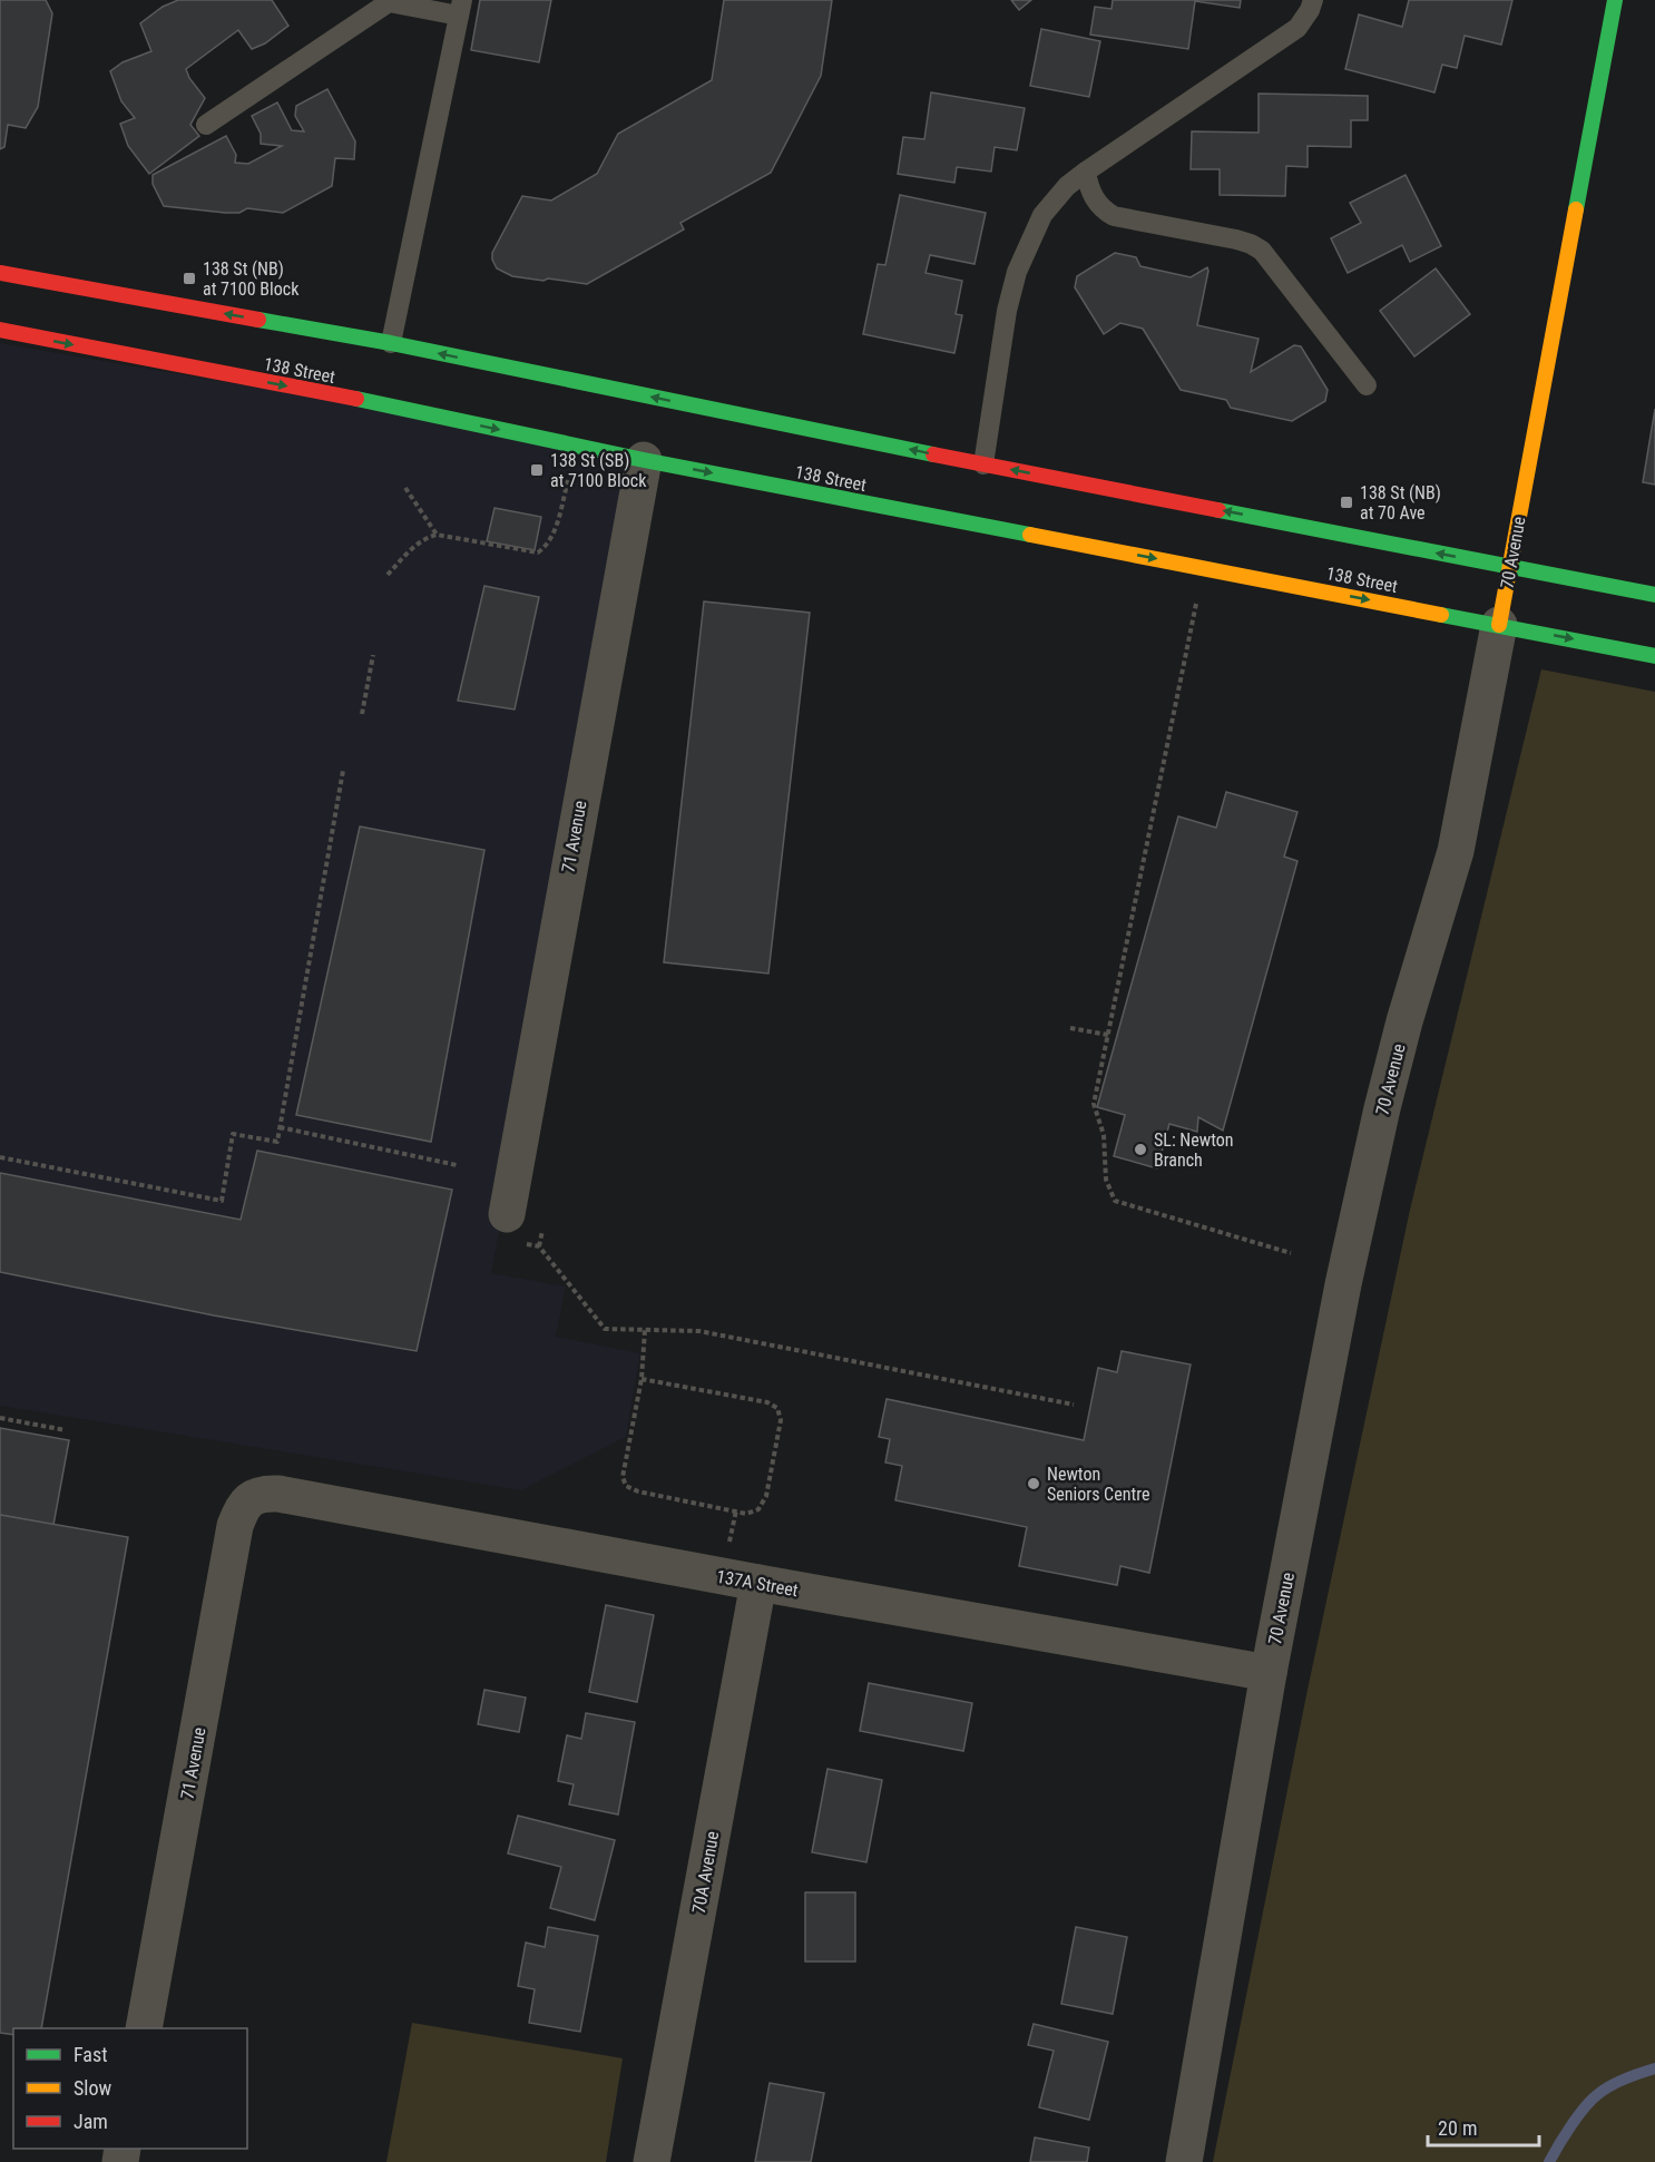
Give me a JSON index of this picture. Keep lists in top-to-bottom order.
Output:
{
  "streets": {
    "main road": ["138 Street", "70 Avenue"],
    "street": ["71 Avenue", "137A Street", "70A Avenue"]
  },
  "crossings": [
    ["138 Street", "70 Avenue"],
    ["138 Street", "71 Avenue"],
    ["70 Avenue", "137A Street"],
    ["71 Avenue", "137A Street"],
    ["137A Street", "70A Avenue"]
  ],
  "places": {
    "transit": ["138 St (NB) at 7100 Block", "138 St (SB) at 7100 Block", "138 St (NB) at 70 Ave"],
    "other": ["SL: Newton Branch", "Newton Seniors Centre"]
  },
  "legend": ["Fast", "Slow", "Jam"],
  "scale_bar": "20 m"
}
